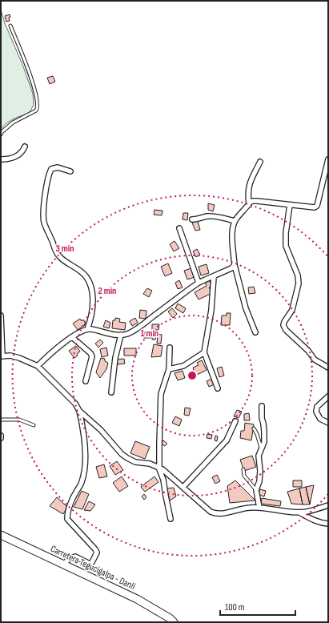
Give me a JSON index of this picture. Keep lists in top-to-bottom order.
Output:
{
  "streets": {
    "highway": ["Carretera Tegucigalpa - Danli"]
  },
  "scale_bar": "100 m",
  "rings": ["3 min", "2 min", "1 min"]
}
